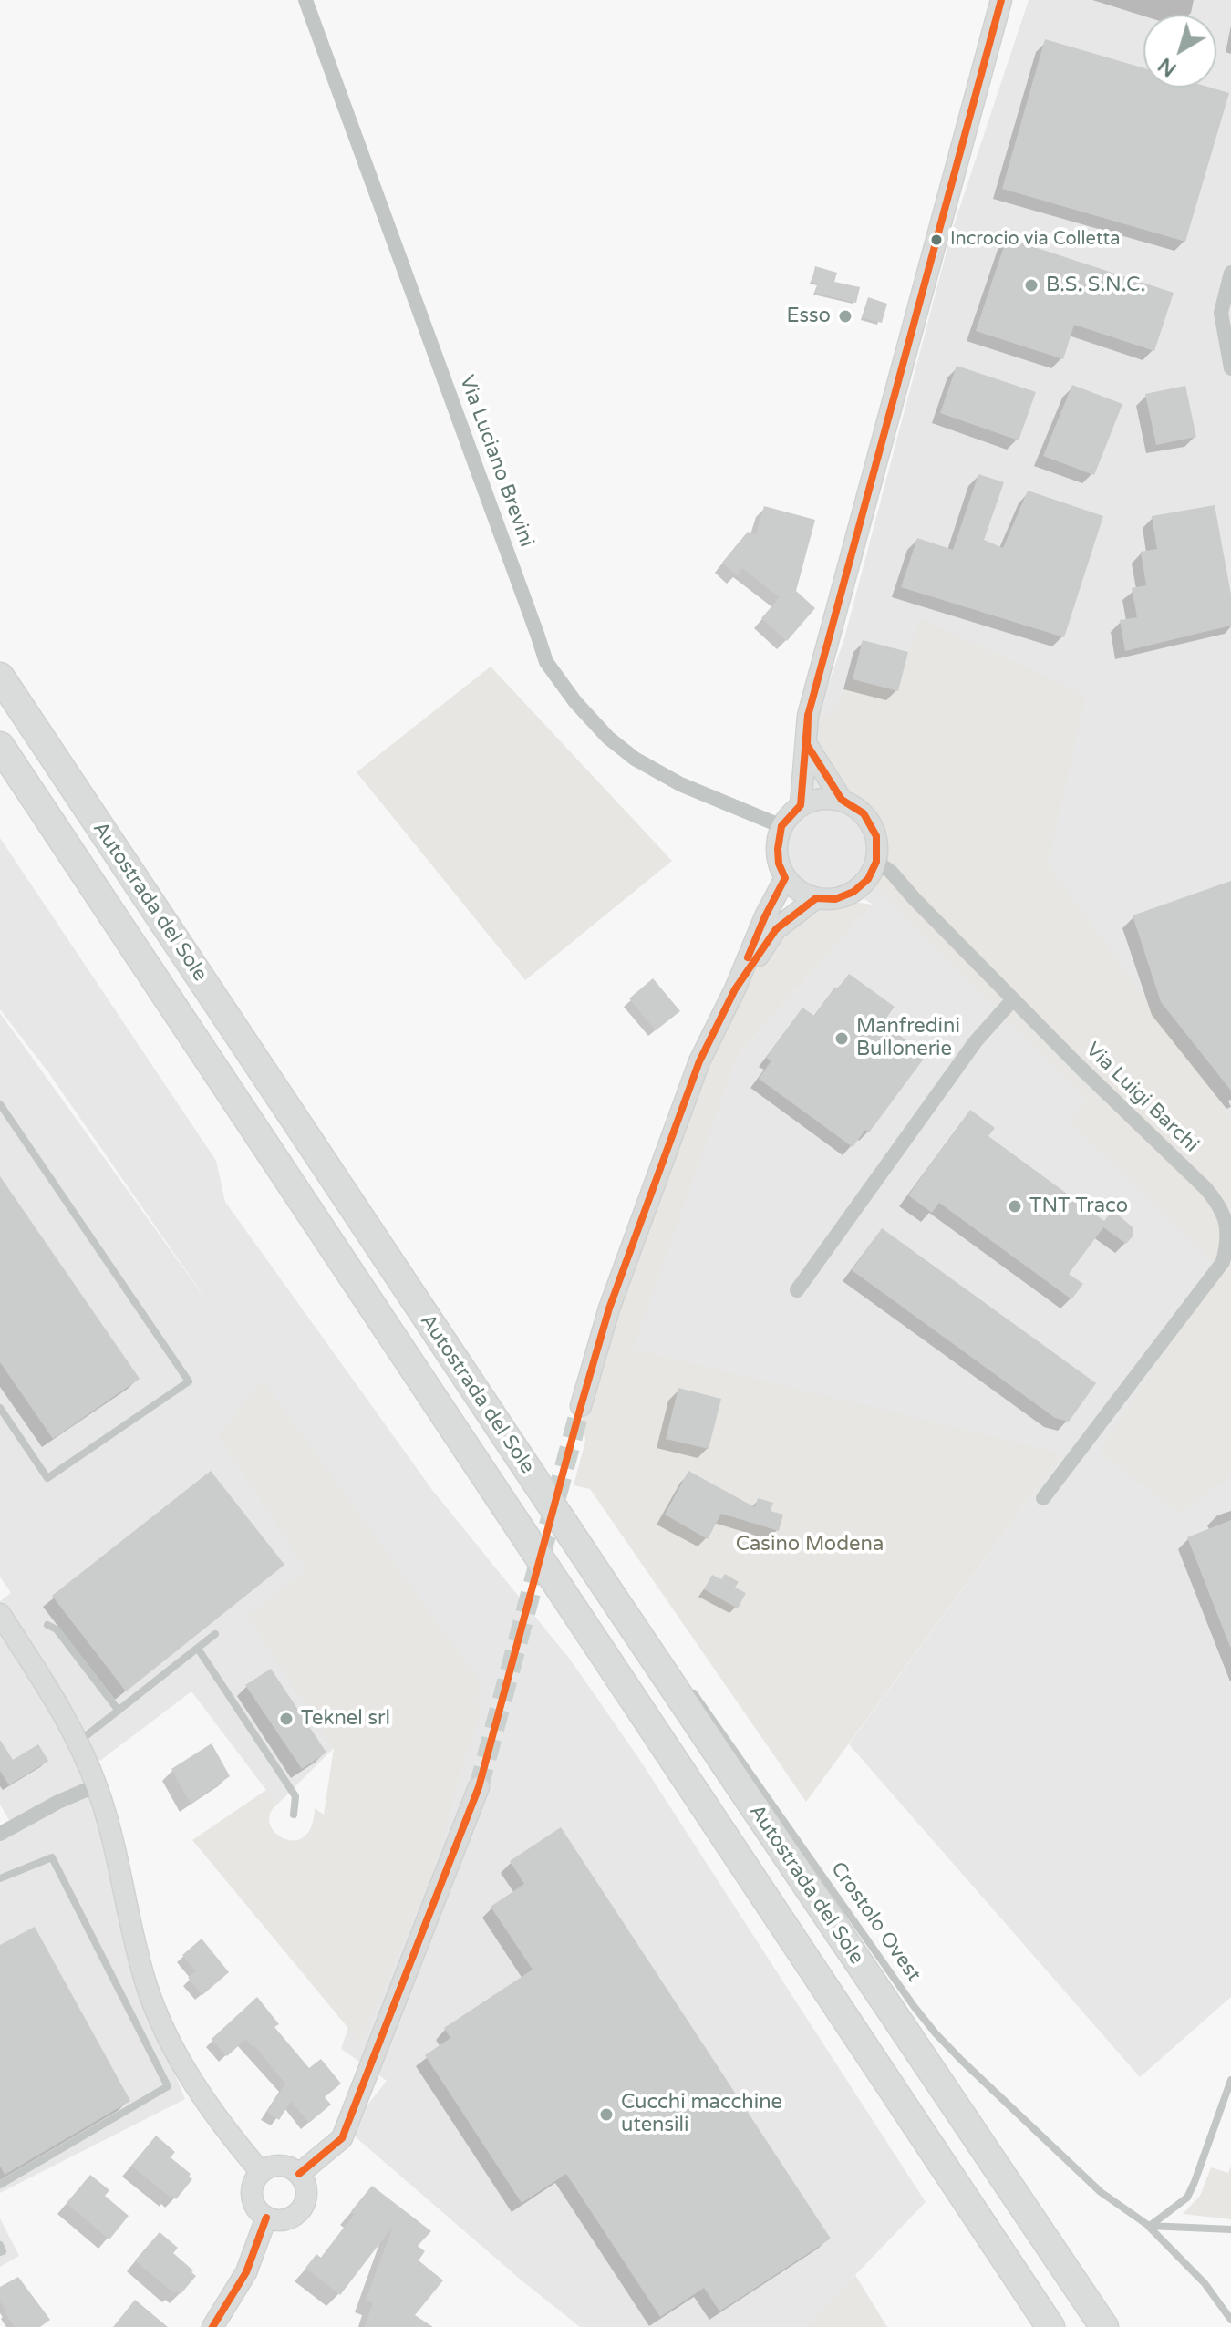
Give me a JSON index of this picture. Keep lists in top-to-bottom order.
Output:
{
  "streets": {
    "highway": ["Autostrada del Sole"],
    "street": ["Via Luciano Brevini", "Via Luigi Barchi"],
    "lane": ["Crostolo Ovest"]
  },
  "crossings": [
    ["Via Luciano Brevini", "Via Luigi Barchi"]
  ],
  "parks": ["Casino Modena"],
  "places": [
    "Incrocio via Colletta",
    "B.S. S.N.C.",
    "Esso",
    "Manfredini Bullonerie",
    "TNT Traco",
    "Teknel srl",
    "Cucchi macchine utensili"
  ],
  "north": "bottom left"
}
